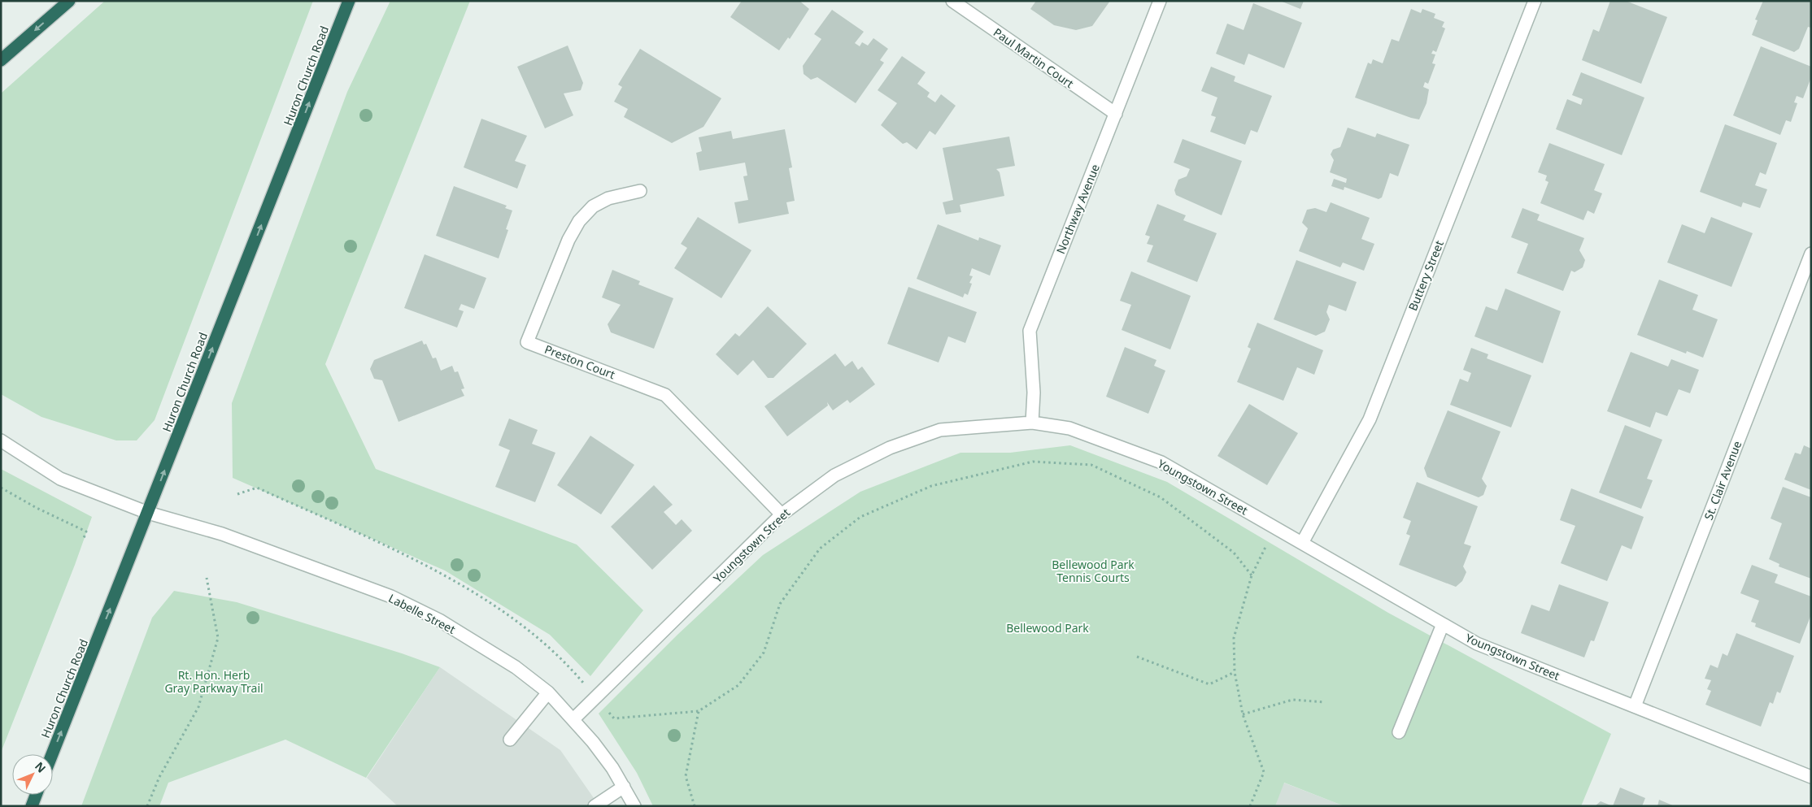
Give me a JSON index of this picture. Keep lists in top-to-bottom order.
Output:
{
  "streets": {
    "highway": ["Huron Church Road"],
    "street": [
      "Paul Martin Court",
      "Northway Avenue",
      "Buttery Street",
      "Preston Court",
      "St. Clair Avenue",
      "Youngstown Street",
      "Labelle Street"
    ]
  },
  "crossings": [
    ["Paul Martin Court", "Northway Avenue"],
    ["Huron Church Road", "Labelle Street"],
    ["Northway Avenue", "Youngstown Street"],
    ["Buttery Street", "Youngstown Street"],
    ["Preston Court", "Youngstown Street"],
    ["St. Clair Avenue", "Youngstown Street"],
    ["Youngstown Street", "Labelle Street"]
  ],
  "one_way": ["Huron Church Road"],
  "parks": ["Bellewood Park Tennis Courts", "Bellewood Park", "Rt. Hon. Herb Gray Parkway Trail"],
  "north": "top right"
}
